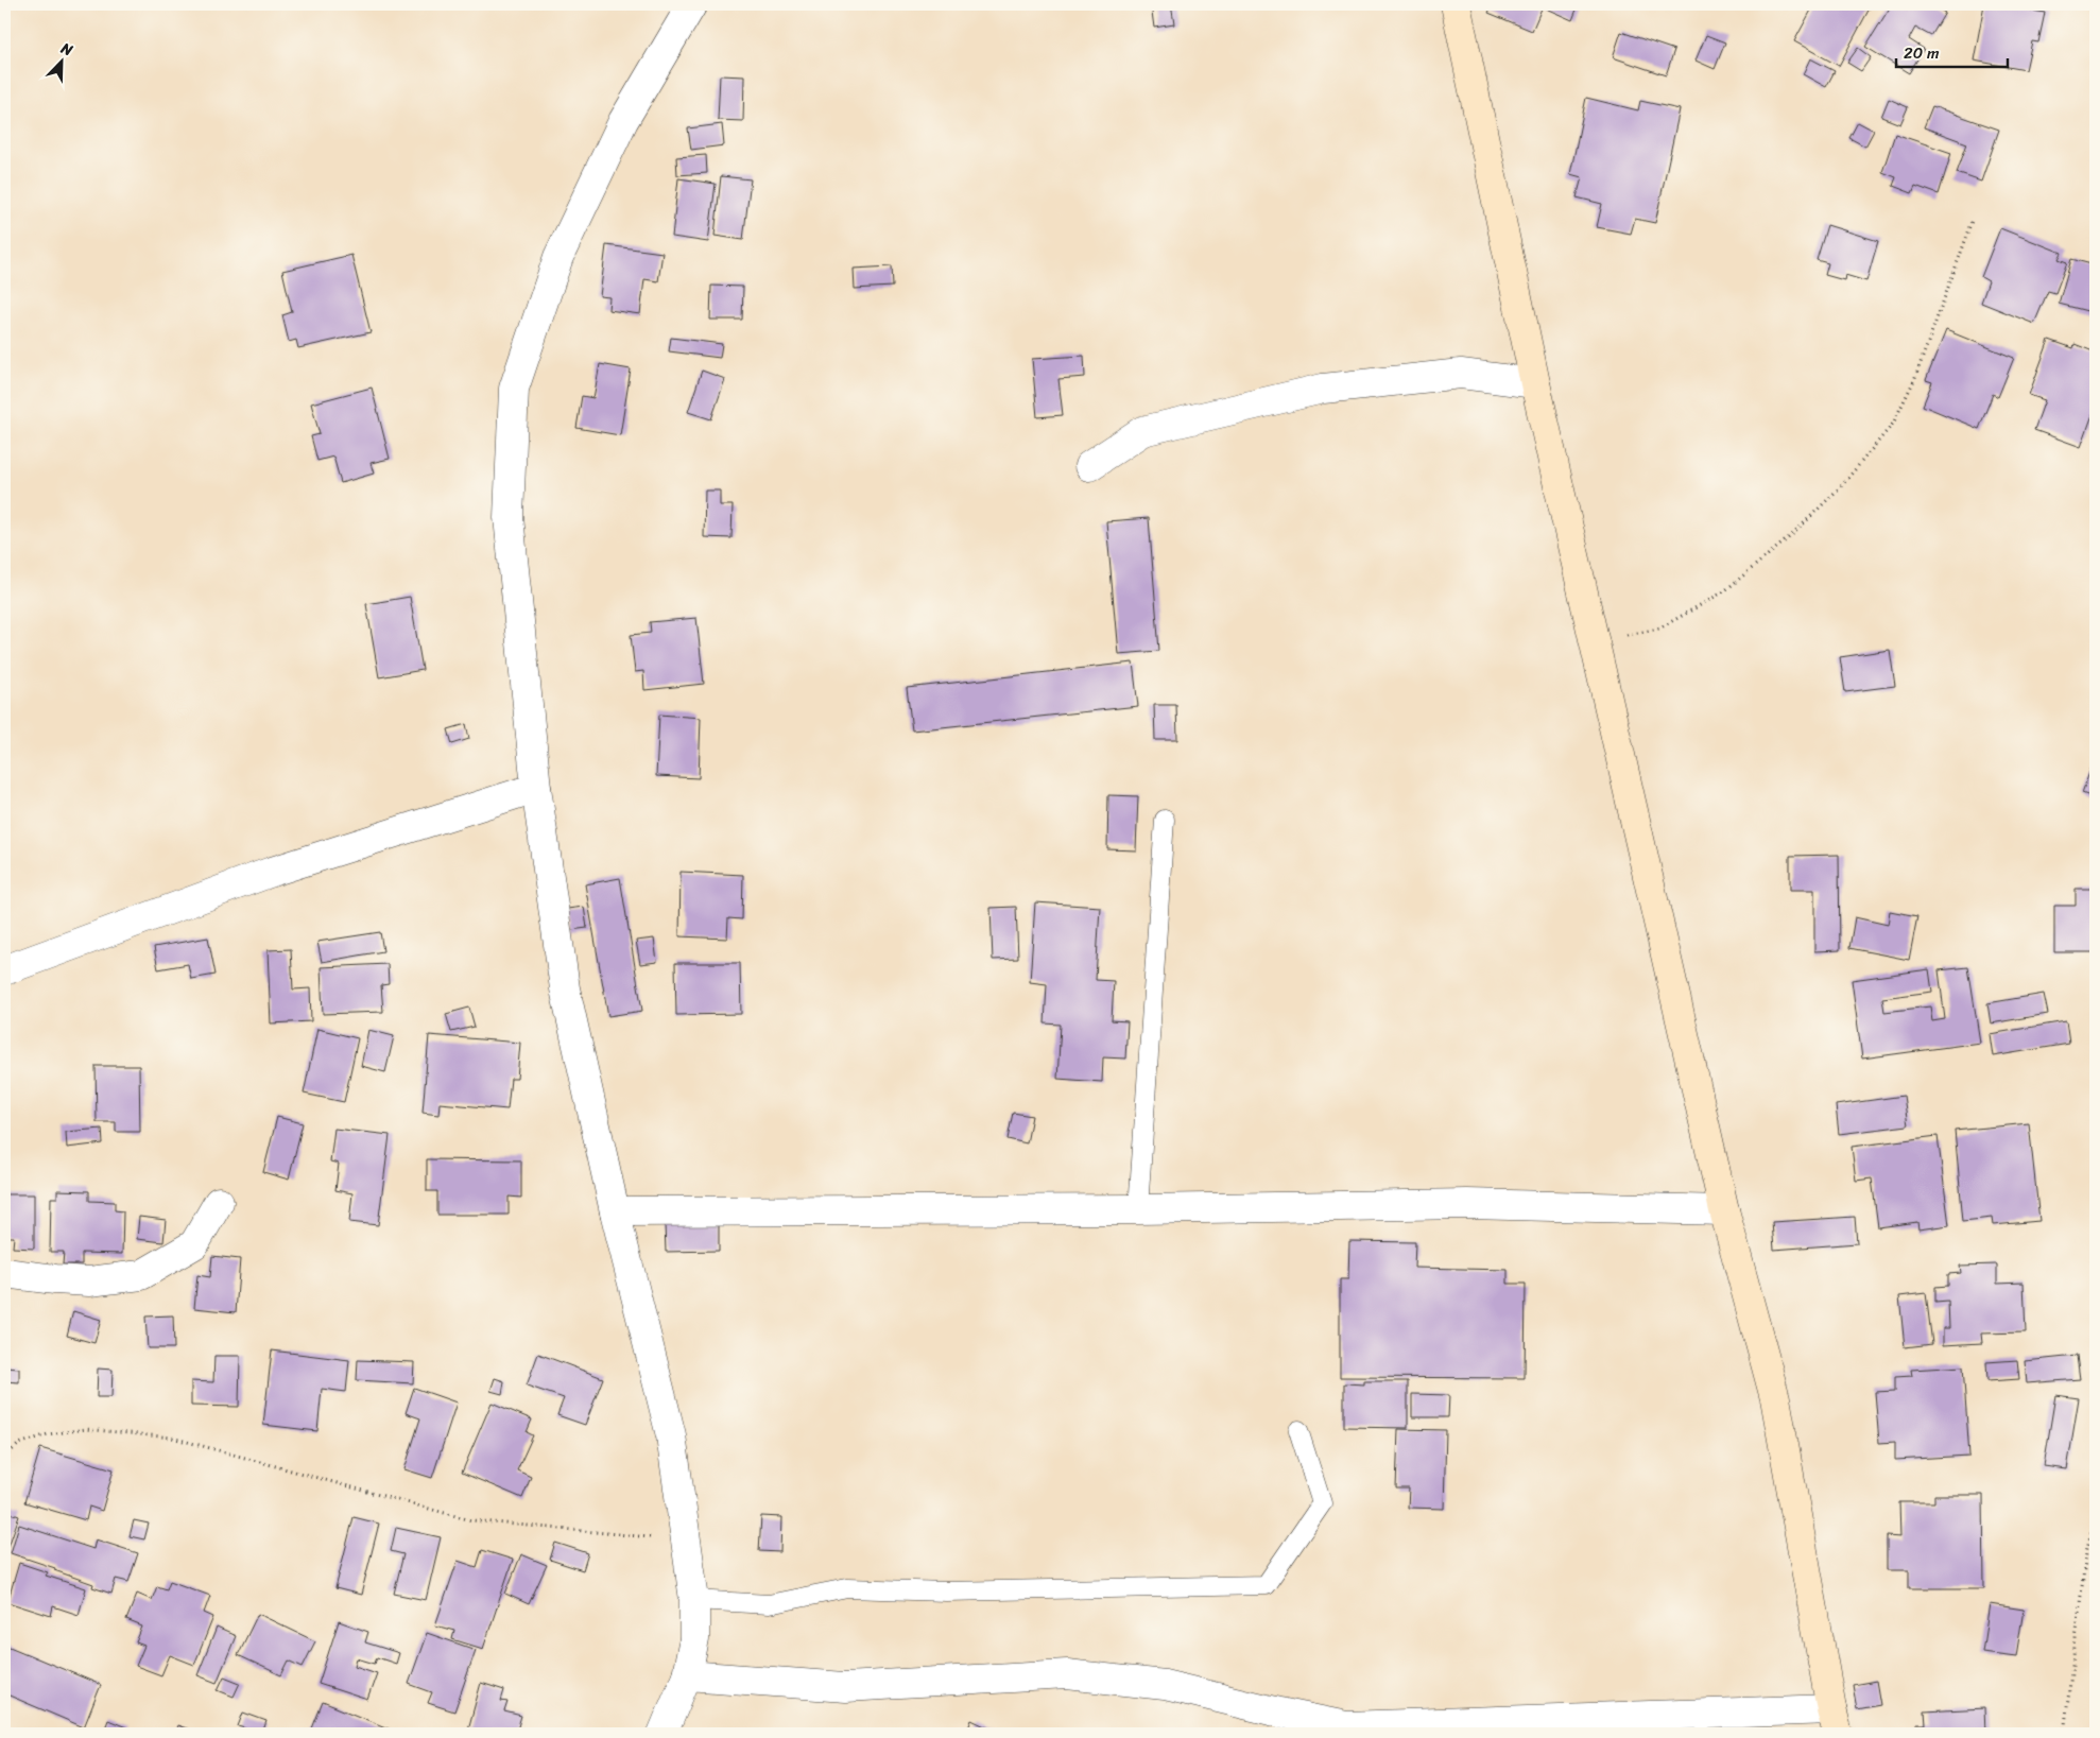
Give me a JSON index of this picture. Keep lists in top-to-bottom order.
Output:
{
  "scale_bar": "20 m",
  "north": "top right"
}
